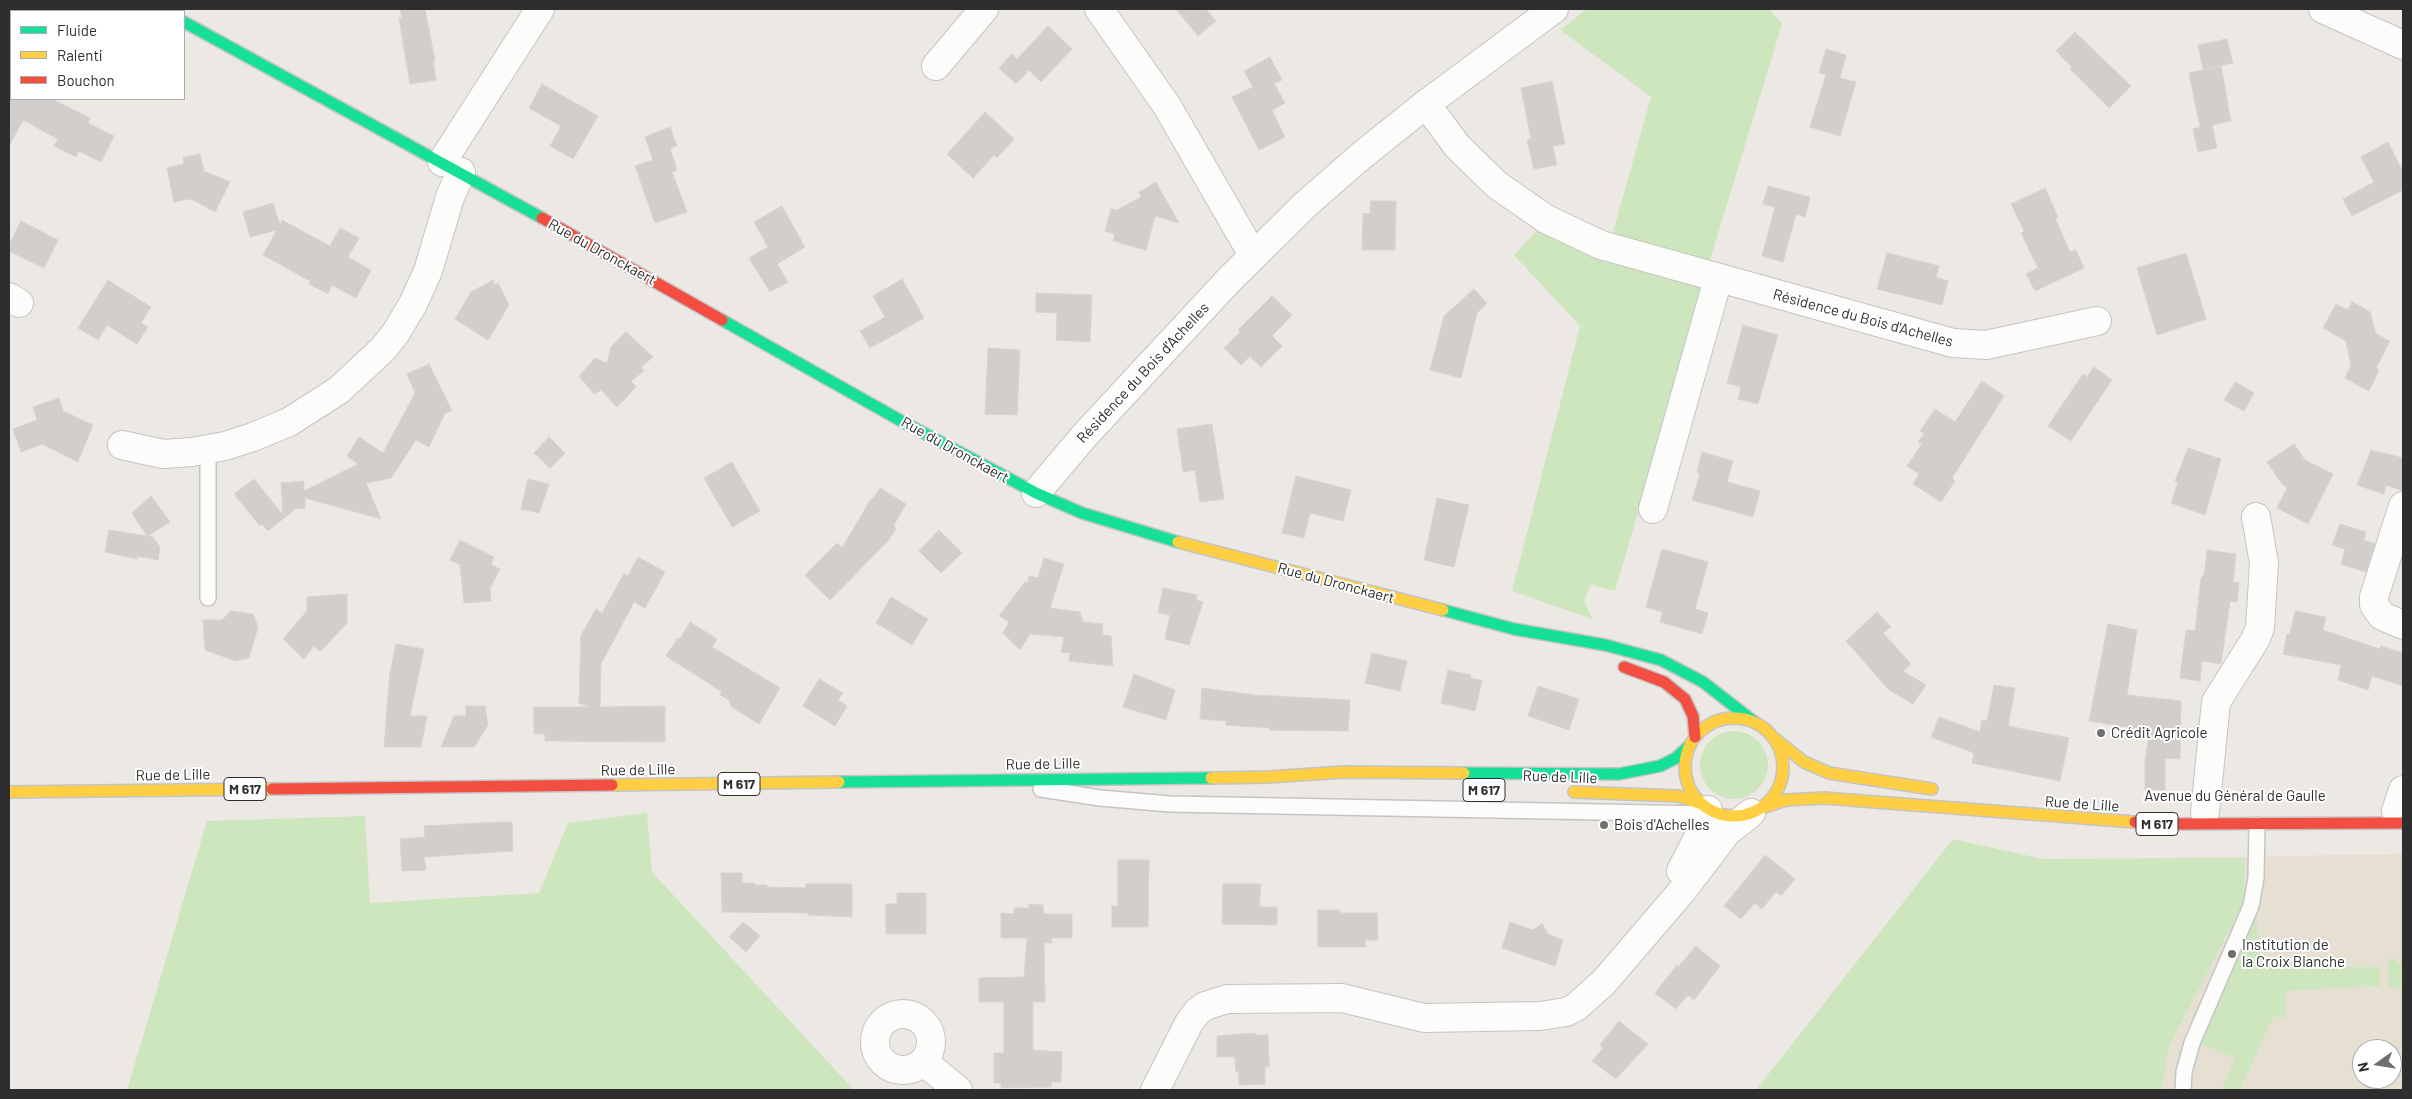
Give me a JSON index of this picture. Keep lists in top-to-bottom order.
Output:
{
  "streets": {
    "main road": [
      "Rue du Dronckaert",
      "Rue de Lille",
      "M 617",
      "Avenue du Général de Gaulle"
    ],
    "street": ["Résidence du Bois d'Achelles"]
  },
  "crossings": [
    ["Rue du Dronckaert", "Résidence du Bois d'Achelles"],
    ["Rue du Dronckaert", "Rue de Lille"],
    ["Rue de Lille", "Avenue du Général de Gaulle"]
  ],
  "places": ["Crédit Agricole", "Bois d'Achelles", "Institution de la Croix Blanche"],
  "legend": ["Fluide", "Ralenti", "Bouchon"],
  "north": "left"
}
